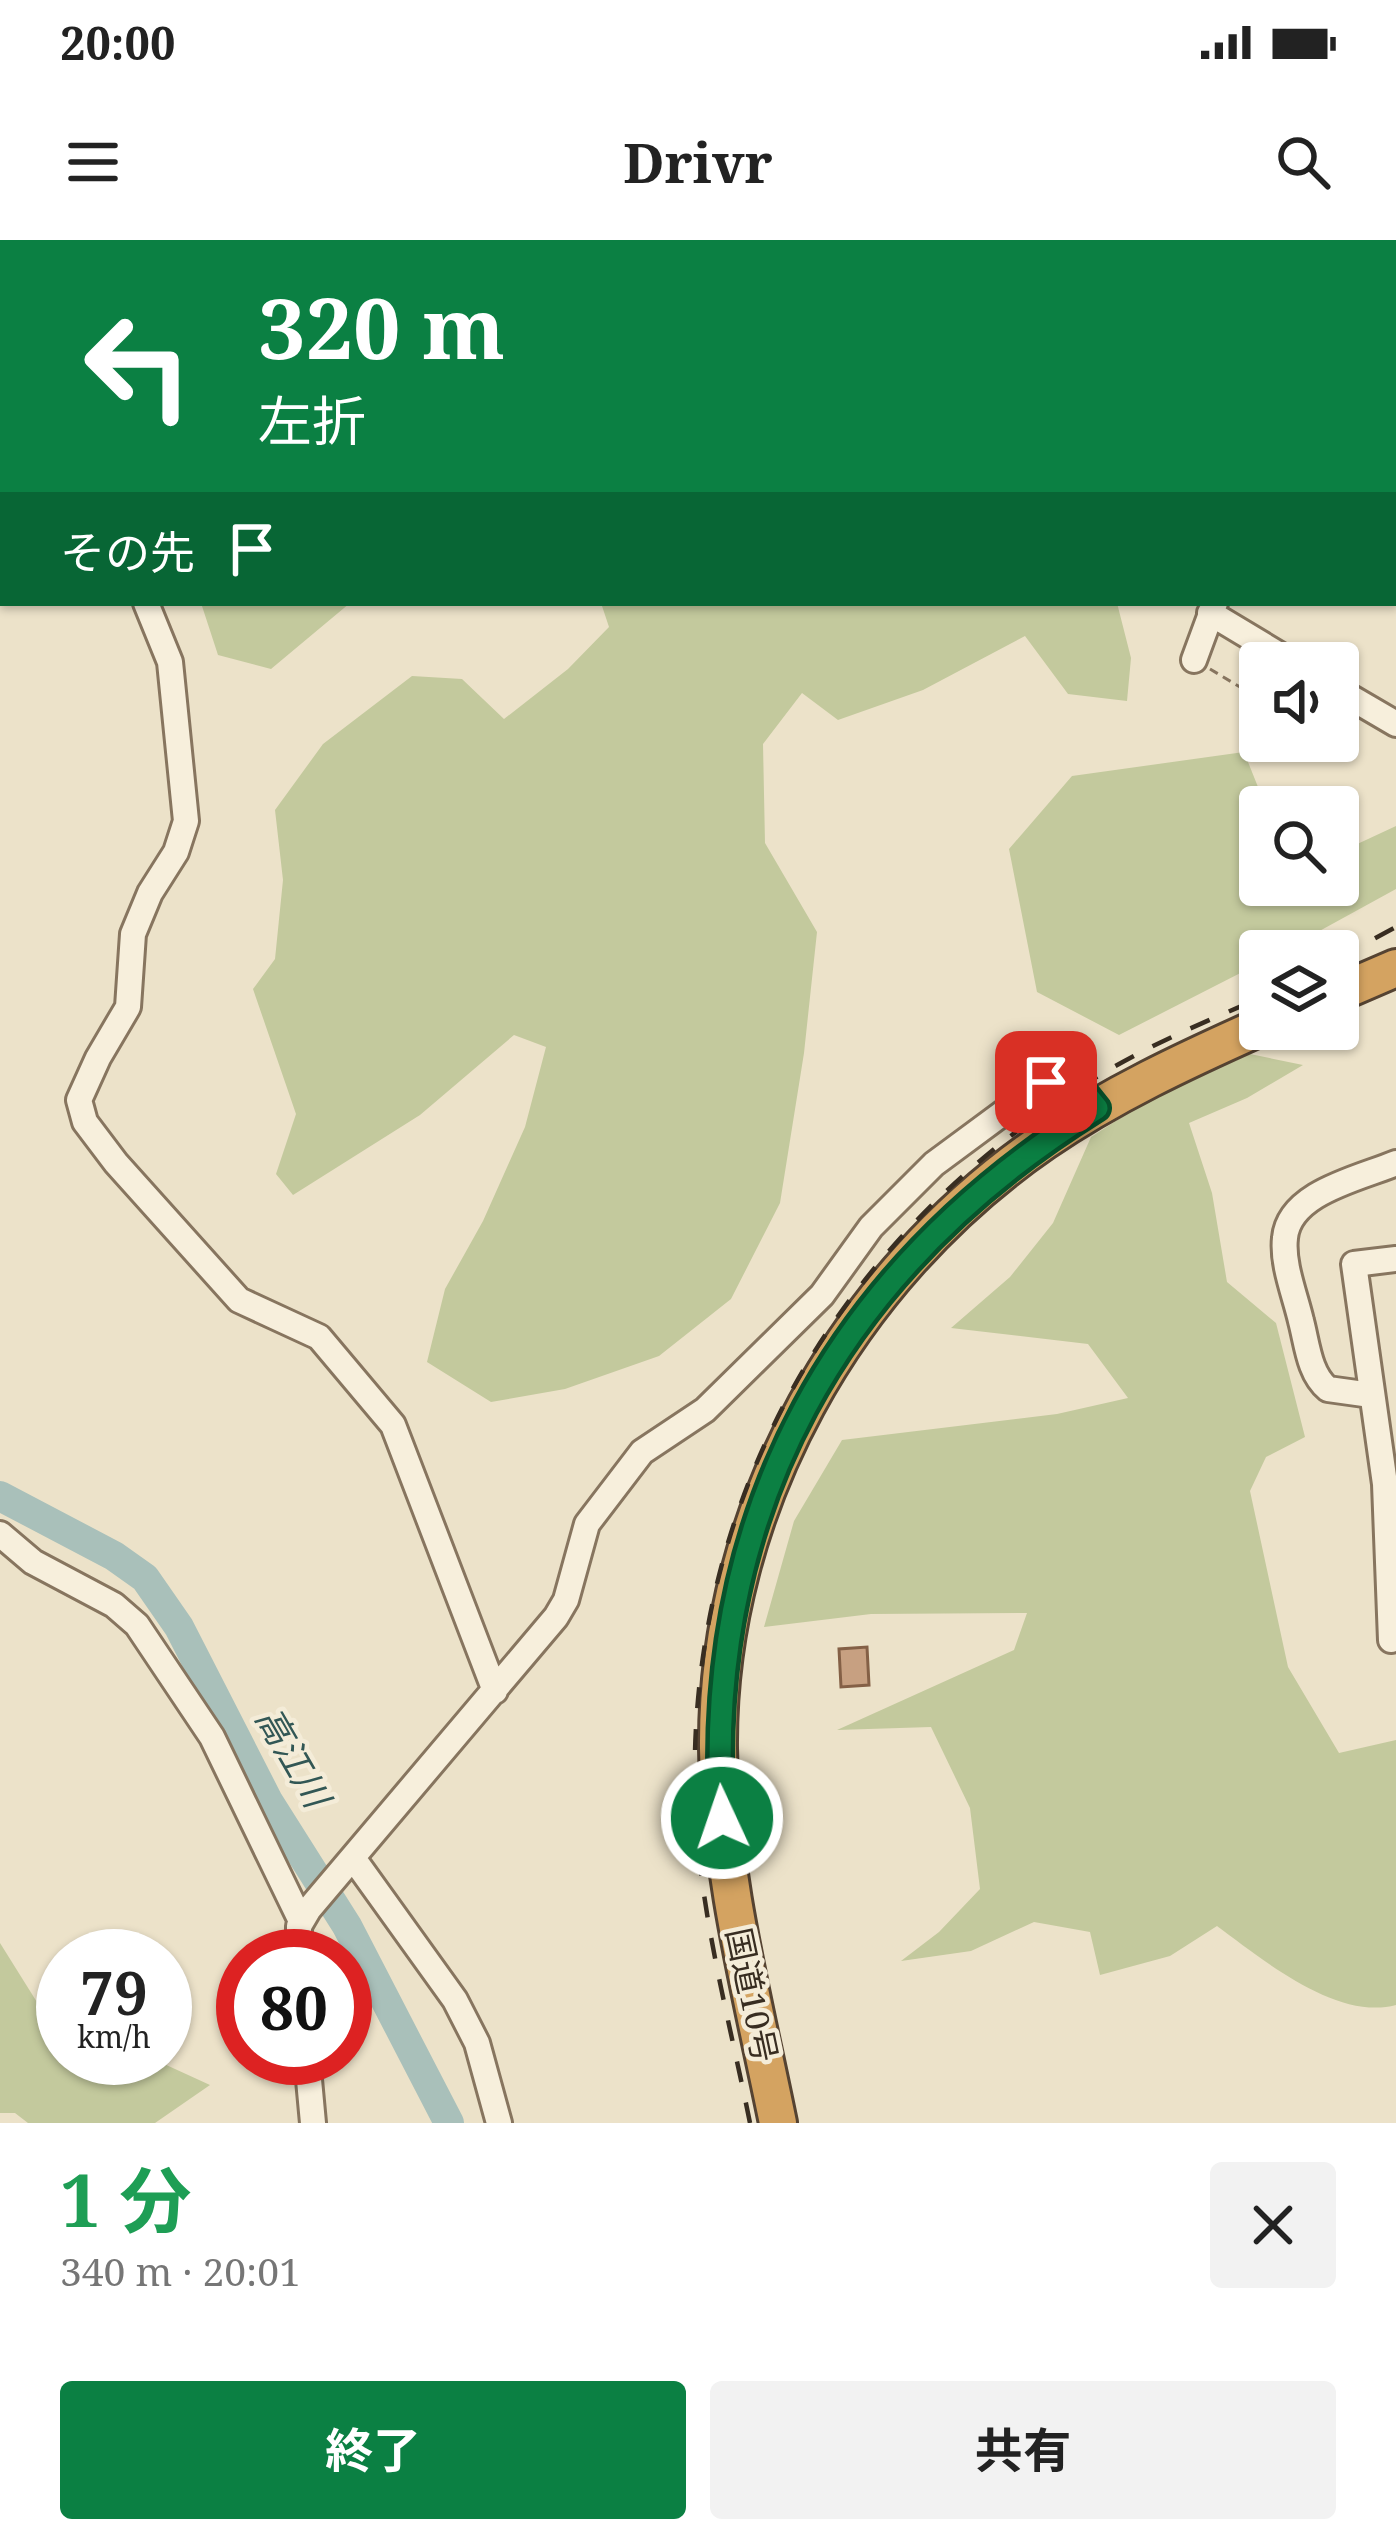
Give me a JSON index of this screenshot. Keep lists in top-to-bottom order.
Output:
{
  "streets": {
    "highway": ["国道10号"]
  },
  "water": ["高江川"],
  "page": {
    "status": "20:00",
    "header": "Drivr",
    "turn": ["320 m", "左折"],
    "then": "その先",
    "speed": "79 km/h",
    "limit": "80",
    "heading": ["1 分", "340 m · 20:01"],
    "buttons": ["終了", "共有"]
  }
}
